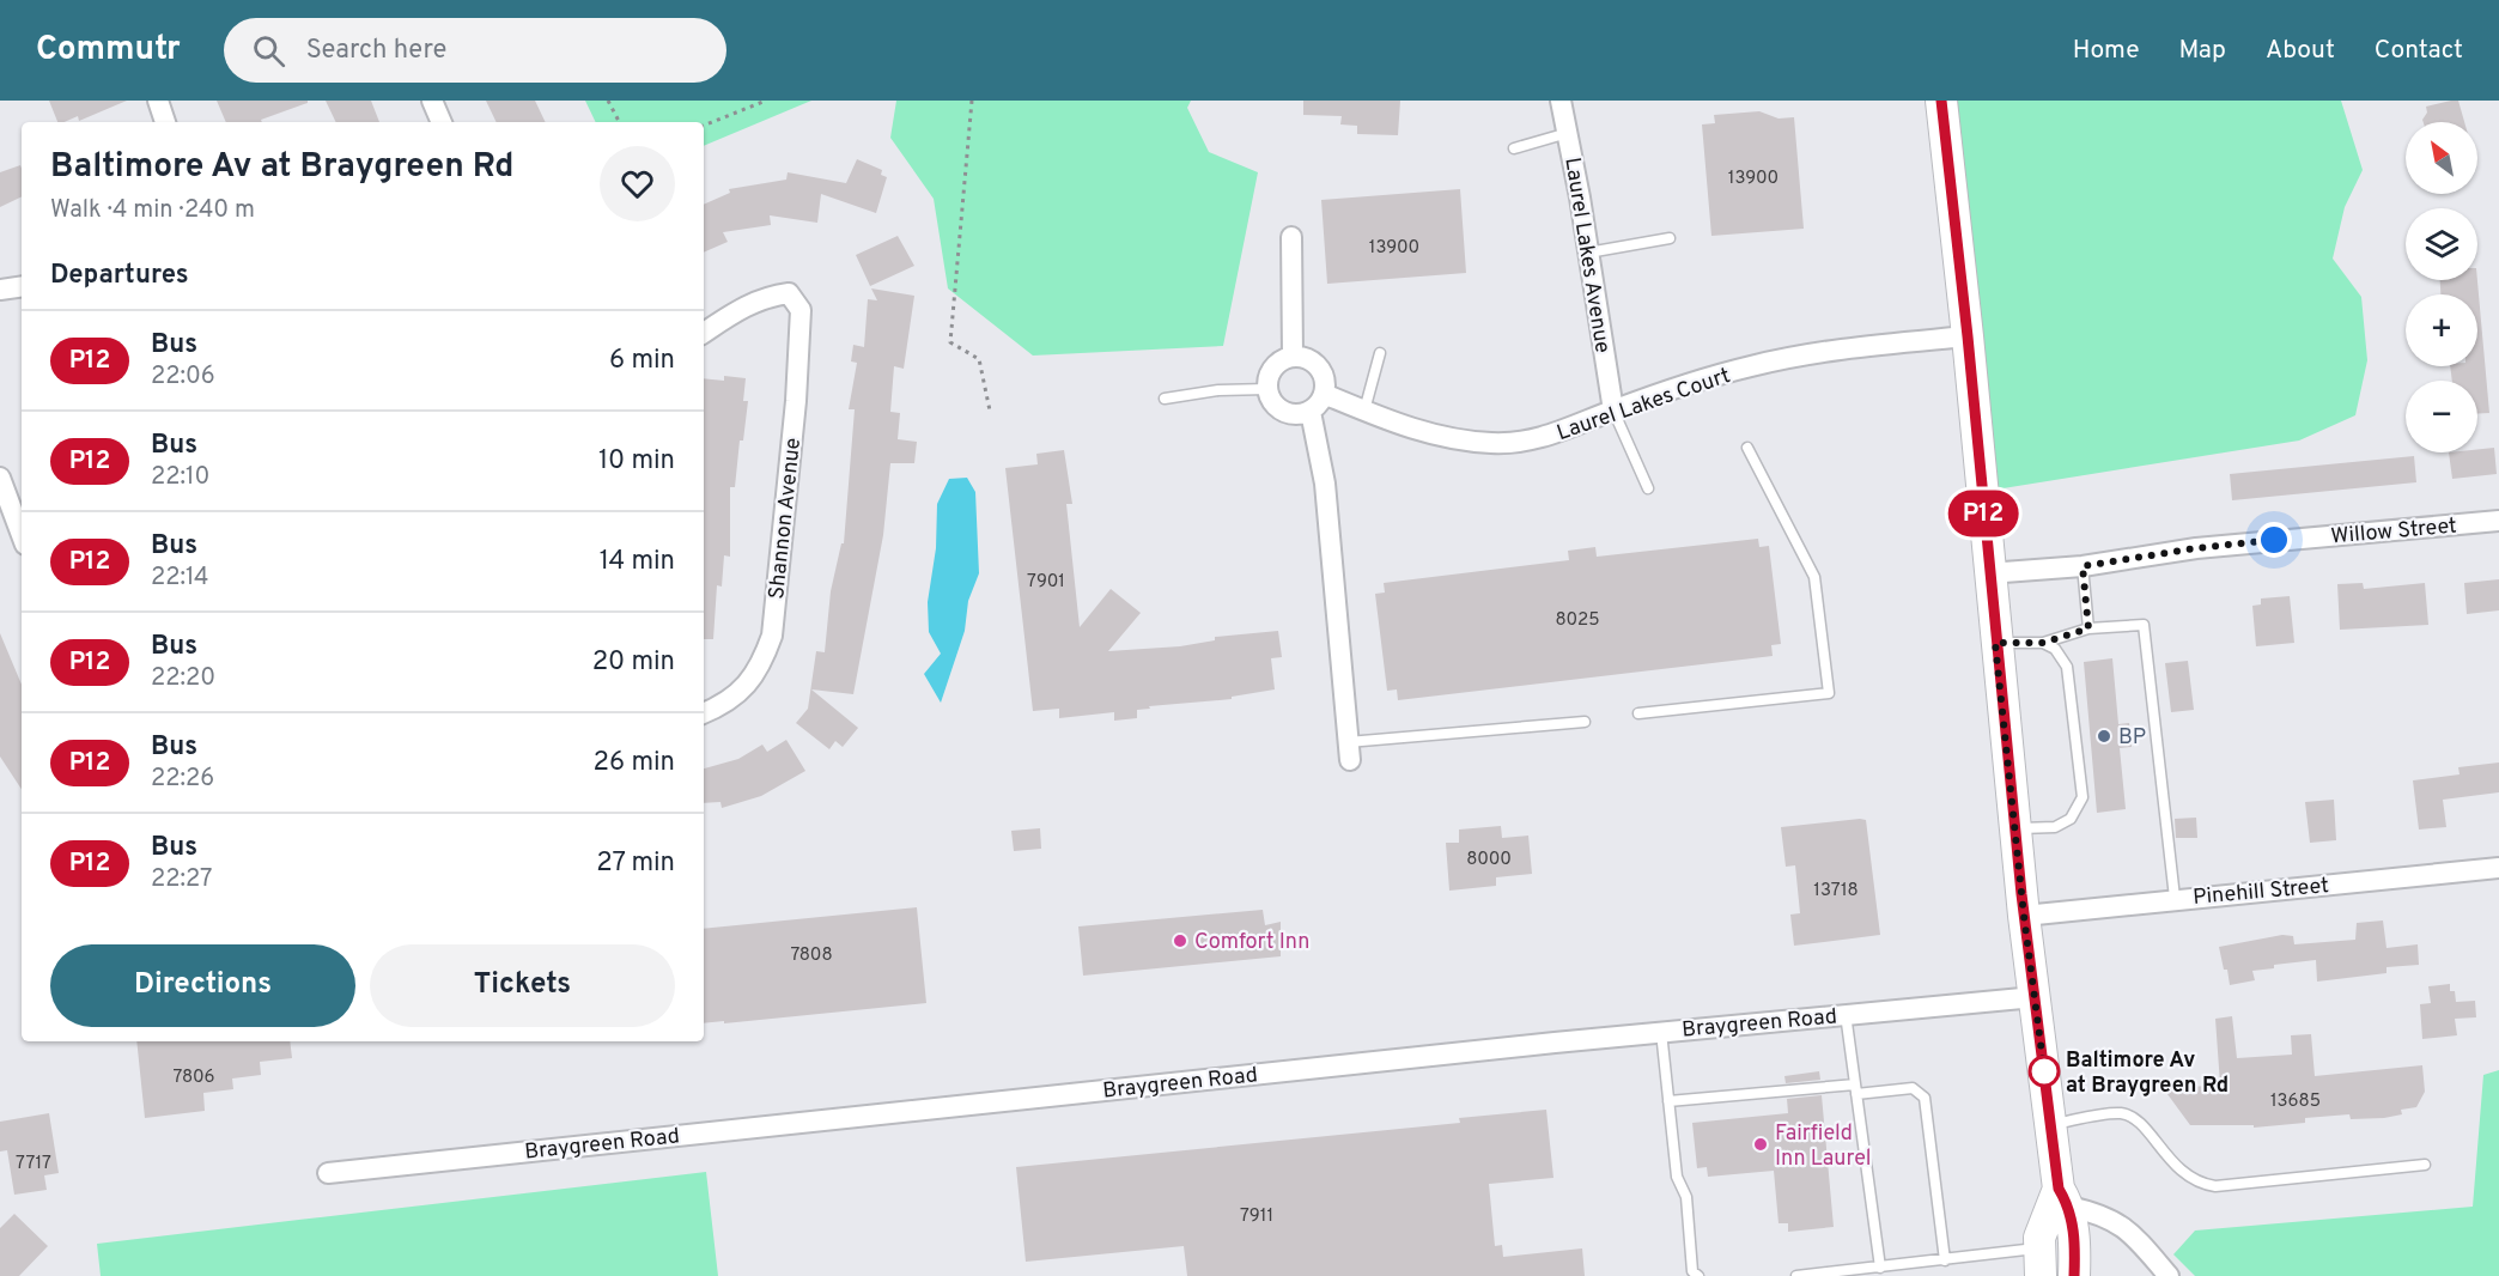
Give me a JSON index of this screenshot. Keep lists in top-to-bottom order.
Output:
{
  "streets": {
    "street": [
      "Laurel Lakes Avenue",
      "Laurel Lakes Court",
      "Shannon Avenue",
      "Willow Street",
      "Pinehill Street",
      "Braygreen Road"
    ]
  },
  "crossings": [
    ["Laurel Lakes Avenue", "Laurel Lakes Court"]
  ],
  "places": [
    "BP",
    "Comfort Inn",
    "Baltimore Av at Braygreen Rd",
    "Fairfield Inn Laurel"
  ],
  "lines": ["bus line P12"],
  "house_numbers": [
    "13900",
    "13900",
    "7901",
    "8025",
    "8000",
    "13718",
    "7808",
    "7806",
    "13685",
    "7717",
    "7911"
  ],
  "north": "top left",
  "page": {
    "header": "Commutr",
    "search": "Search here",
    "nav": [
      "Home",
      "Map",
      "About",
      "Contact"
    ],
    "on_map": "P12",
    "map_buttons": ["+", "−"],
    "heading": [
      ["Baltimore Av at Braygreen Rd", "Walk · 4 min · 240 m"],
      "Departures"
    ],
    "list": [
      {
        "mark": "P12",
        "name": "Bus",
        "note": "22:06",
        "value": "6 min"
      },
      {
        "mark": "P12",
        "name": "Bus",
        "note": "22:10",
        "value": "10 min"
      },
      {
        "mark": "P12",
        "name": "Bus",
        "note": "22:14",
        "value": "14 min"
      },
      {
        "mark": "P12",
        "name": "Bus",
        "note": "22:20",
        "value": "20 min"
      },
      {
        "mark": "P12",
        "name": "Bus",
        "note": "22:26",
        "value": "26 min"
      },
      {
        "mark": "P12",
        "name": "Bus",
        "note": "22:27",
        "value": "27 min"
      }
    ],
    "buttons": ["Directions", "Tickets"]
  }
}
